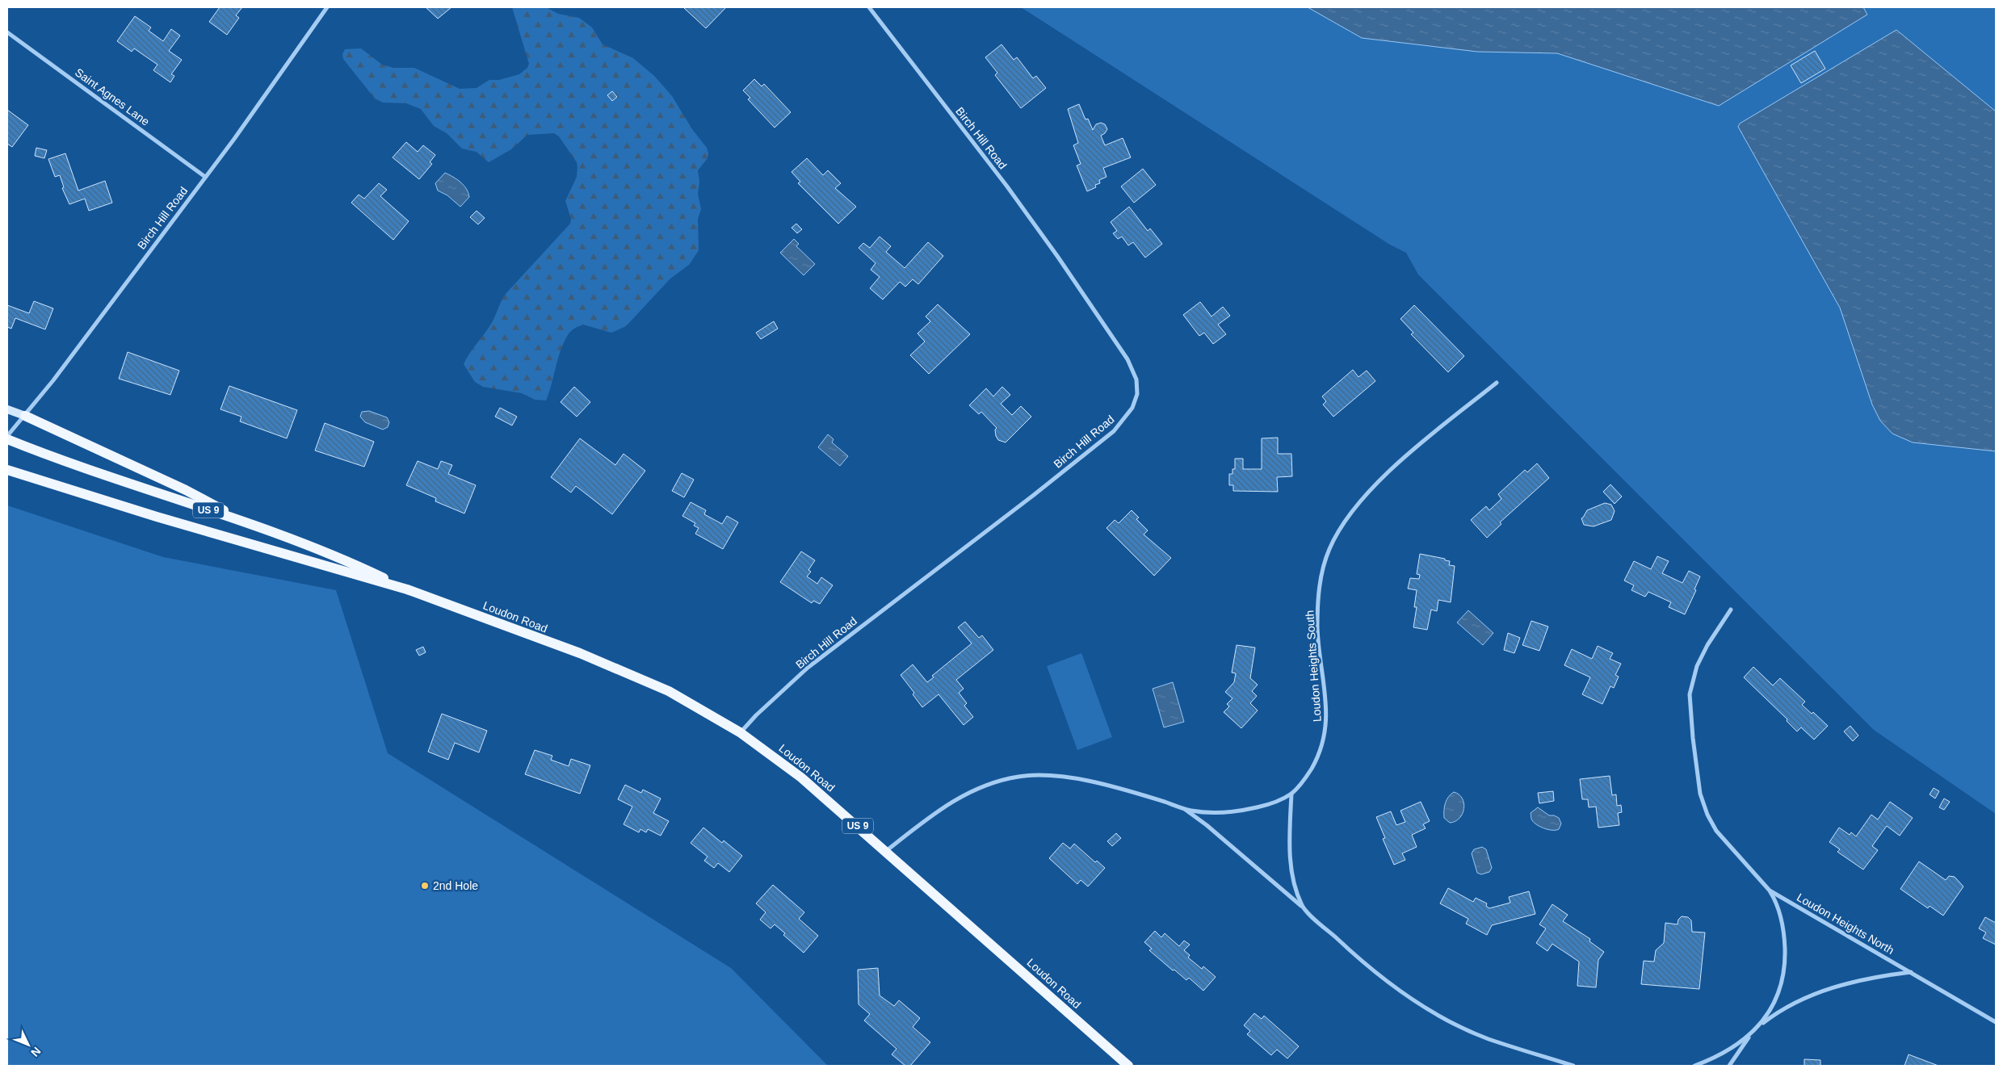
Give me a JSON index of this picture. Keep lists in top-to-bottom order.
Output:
{
  "streets": {
    "main road": ["US 9", "Loudon Road"],
    "street": [
      "Saint Agnes Lane",
      "Birch Hill Road",
      "Loudon Heights South",
      "Loudon Heights North"
    ]
  },
  "crossings": [
    ["Saint Agnes Lane", "Birch Hill Road"],
    ["Birch Hill Road", "Loudon Road"],
    ["US 9", "Loudon Road"],
    ["Loudon Road", "Loudon Heights South"]
  ],
  "places": ["2nd Hole"],
  "north": "bottom right"
}
